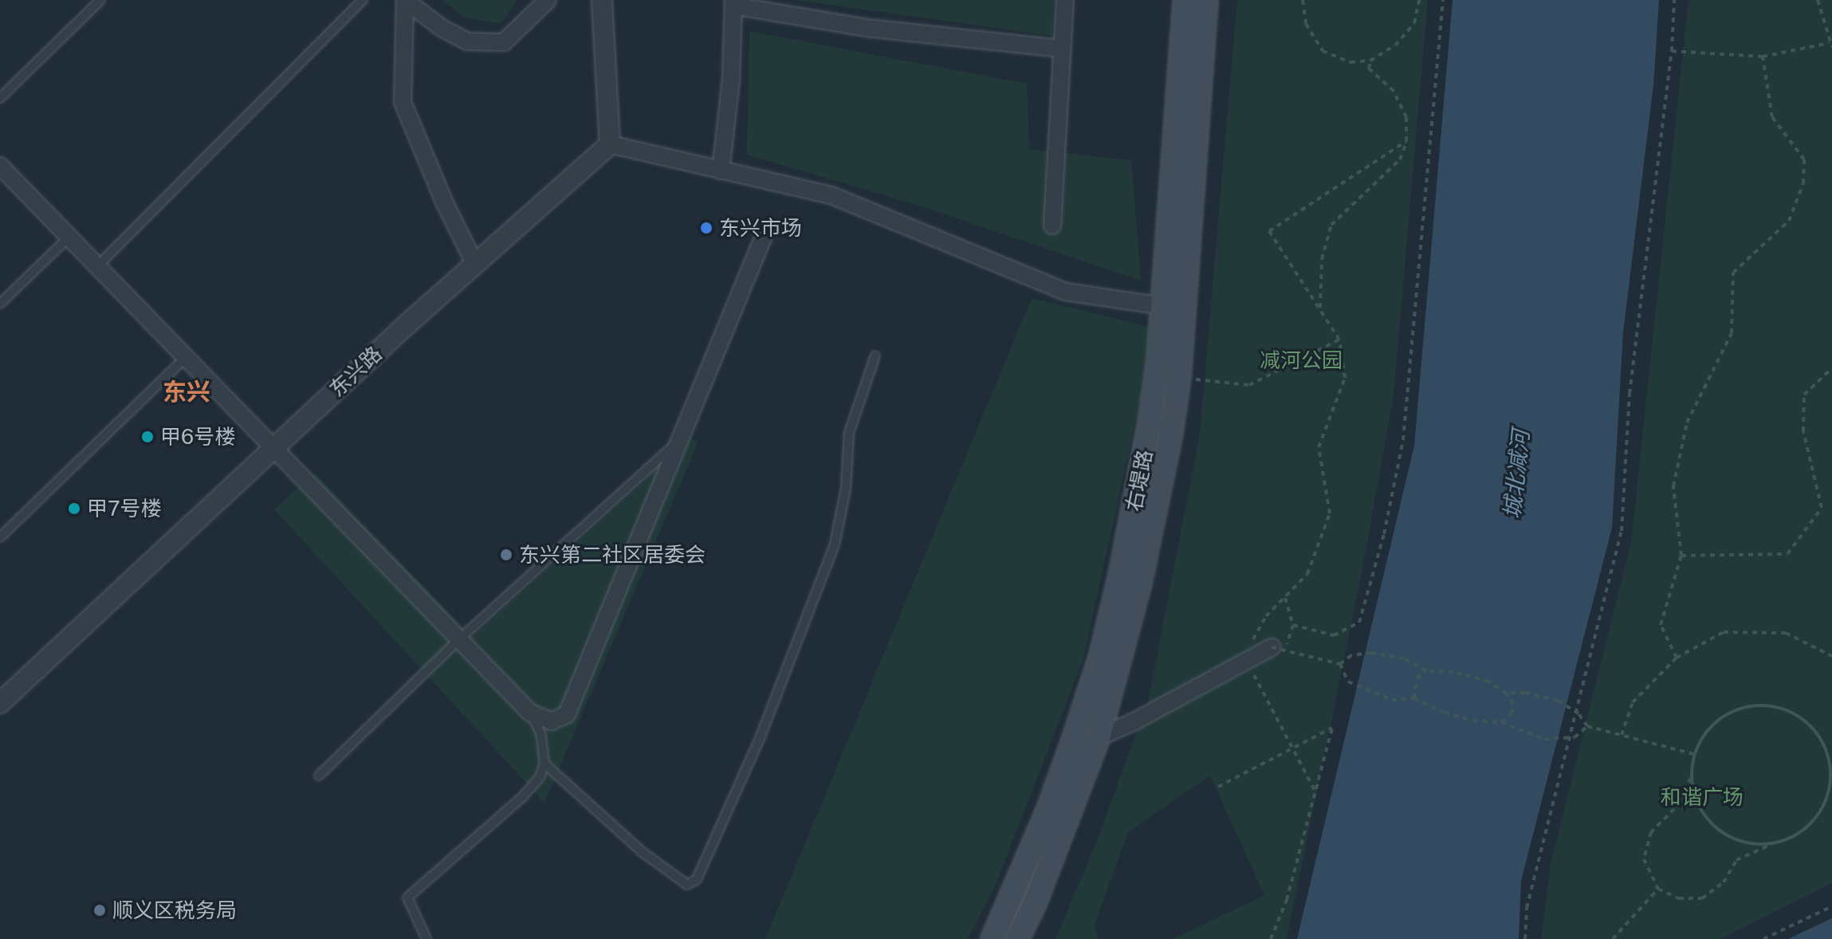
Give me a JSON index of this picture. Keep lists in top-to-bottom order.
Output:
{
  "streets": {
    "main road": ["右堤路"],
    "street": ["东兴路"]
  },
  "districts": ["东兴"],
  "water": ["城北减河"],
  "parks": ["减河公园", "和谐广场"],
  "places": [
    "东兴市场",
    "甲6号楼",
    "甲7号楼",
    "东兴第二社区居委会",
    "顺义区税务局"
  ]
}
